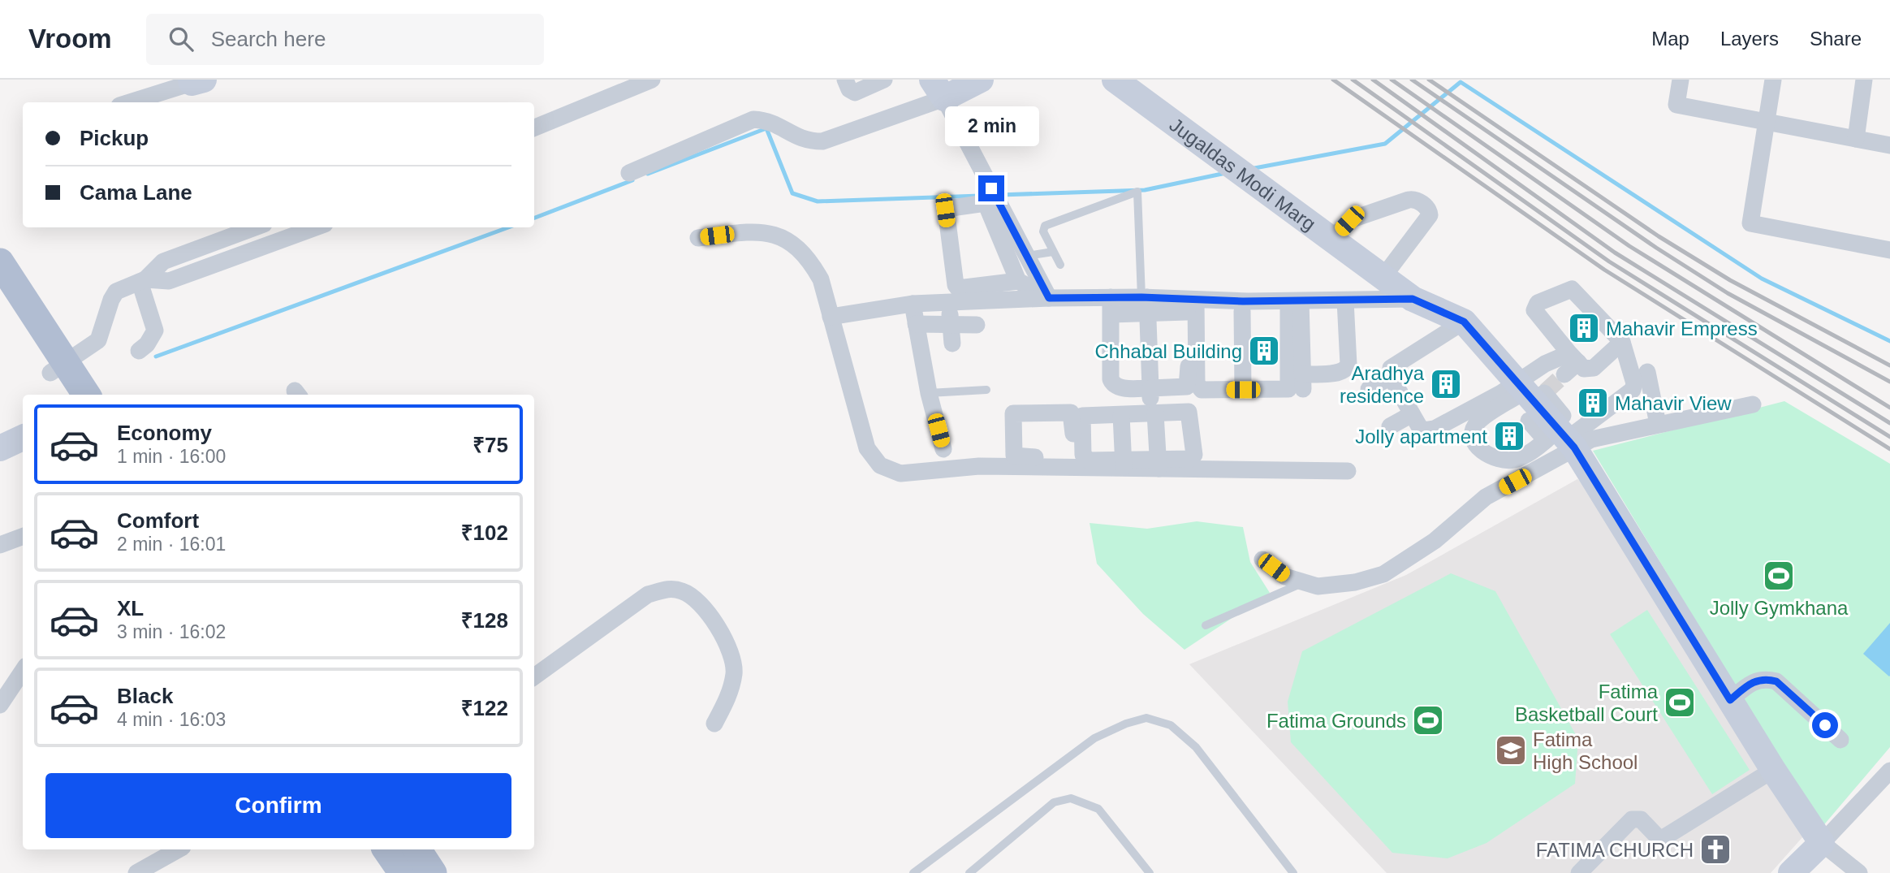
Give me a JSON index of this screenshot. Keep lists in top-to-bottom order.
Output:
{
  "streets": {
    "street": ["Jugaldas Modi Marg"]
  },
  "places": {
    "building": [
      "Mahavir Empress",
      "Chhabal Building",
      "Aradhya residence",
      "Mahavir View",
      "Jolly apartment"
    ],
    "sports": ["Jolly Gymkhana", "Fatima Basketball Court", "Fatima Grounds"],
    "school or university": ["Fatima High School"],
    "church": ["FATIMA CHURCH"]
  },
  "page": {
    "header": "Vroom",
    "search": "Search here",
    "nav": ["Map", "Layers", "Share"],
    "banner": ["Pickup", "Cama Lane"],
    "bubble": "2 min",
    "list": [
      {
        "name": "Economy",
        "note": "1 min · 16:00",
        "value": "₹75"
      },
      {
        "name": "Comfort",
        "note": "2 min · 16:01",
        "value": "₹102"
      },
      {
        "name": "XL",
        "note": "3 min · 16:02",
        "value": "₹128"
      },
      {
        "name": "Black",
        "note": "4 min · 16:03",
        "value": "₹122"
      }
    ],
    "buttons": "Confirm"
  }
}
